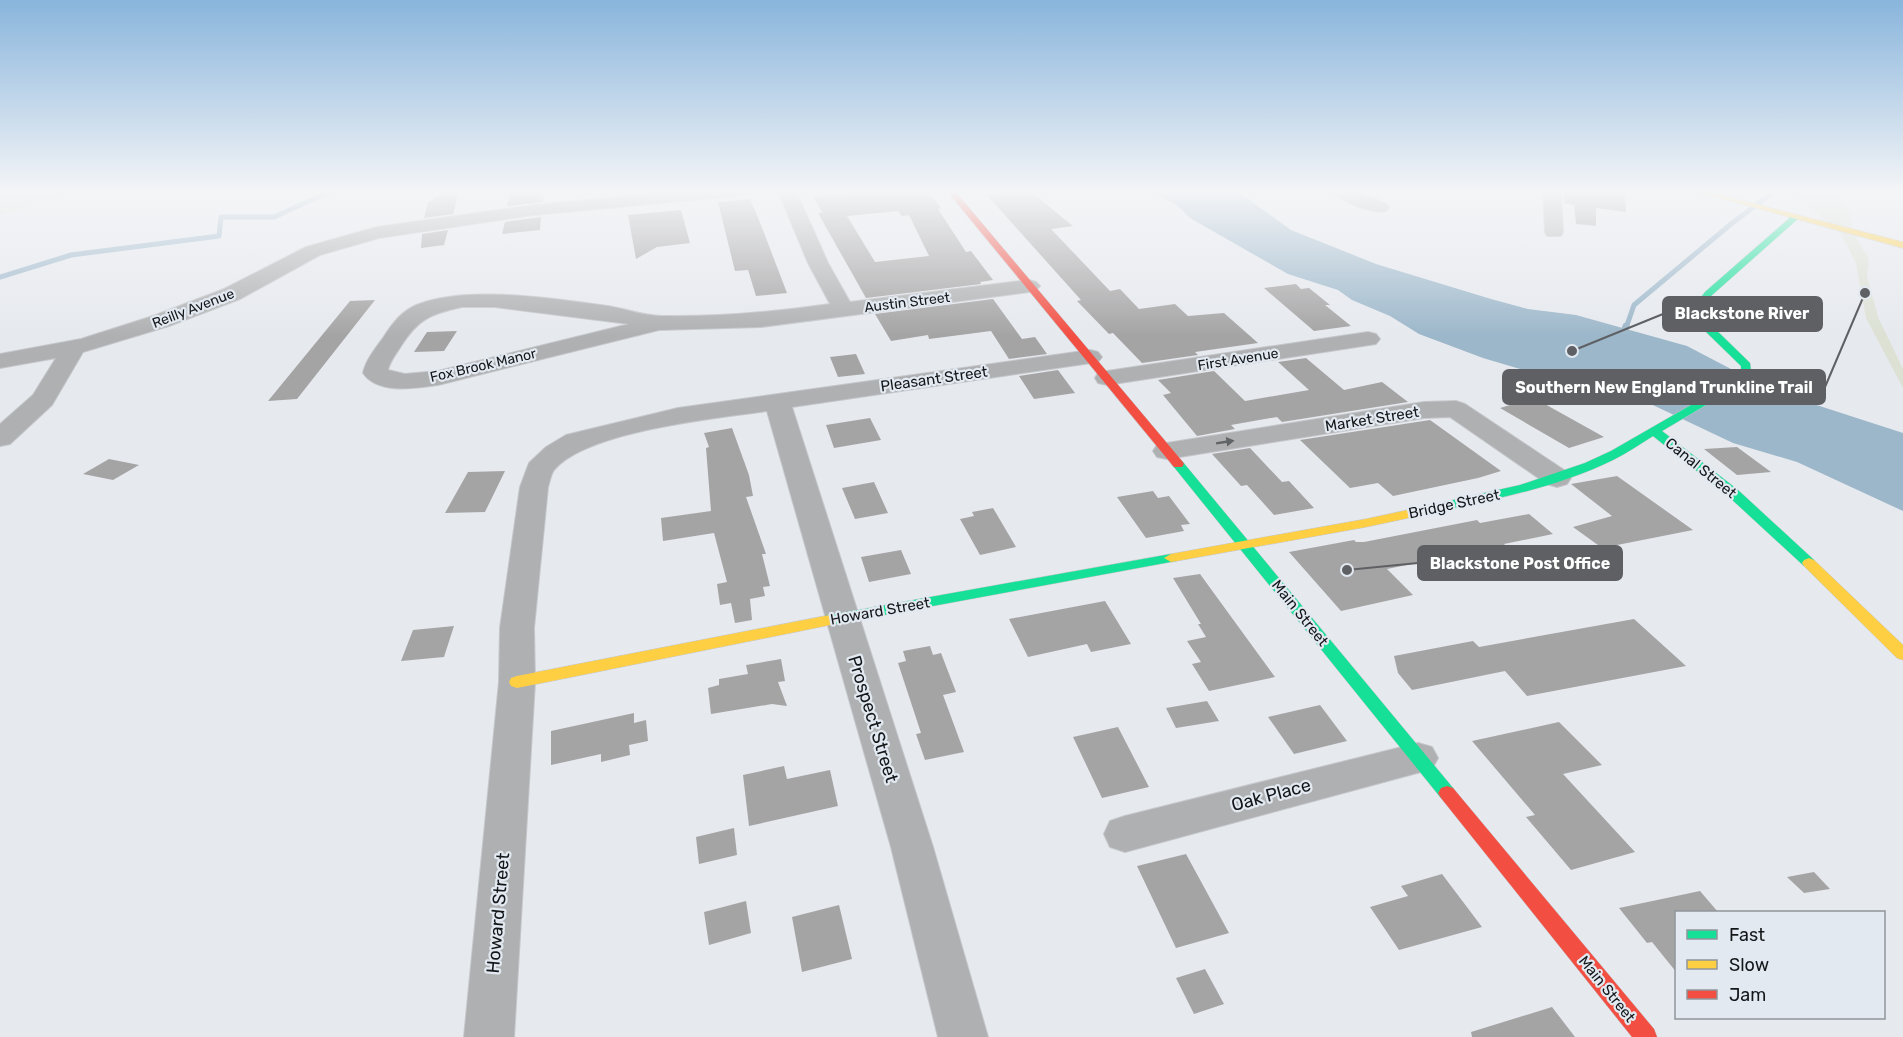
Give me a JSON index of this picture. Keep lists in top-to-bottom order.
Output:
{
  "streets": {
    "street": [
      "Austin Street",
      "Reilly Avenue",
      "First Avenue",
      "Fox Brook Manor",
      "Pleasant Street",
      "Market Street",
      "Canal Street",
      "Bridge Street",
      "Howard Street",
      "Main Street",
      "Prospect Street",
      "Oak Place"
    ]
  },
  "crossings": [
    ["Austin Street", "Fox Brook Manor"],
    ["Austin Street", "Main Street"],
    ["First Avenue", "Main Street"],
    ["Pleasant Street", "Howard Street"],
    ["Pleasant Street", "Main Street"],
    ["Pleasant Street", "Prospect Street"],
    ["Market Street", "Bridge Street"],
    ["Market Street", "Main Street"],
    ["Canal Street", "Bridge Street"],
    ["Bridge Street", "Howard Street"],
    ["Bridge Street", "Main Street"],
    ["Howard Street", "Main Street"],
    ["Howard Street", "Prospect Street"],
    ["Main Street", "Oak Place"]
  ],
  "one_way": ["Market Street"],
  "places": ["Southern New England Trunkline Trail", "Blackstone River", "Blackstone Post Office"],
  "legend": ["Fast", "Slow", "Jam"]
}
